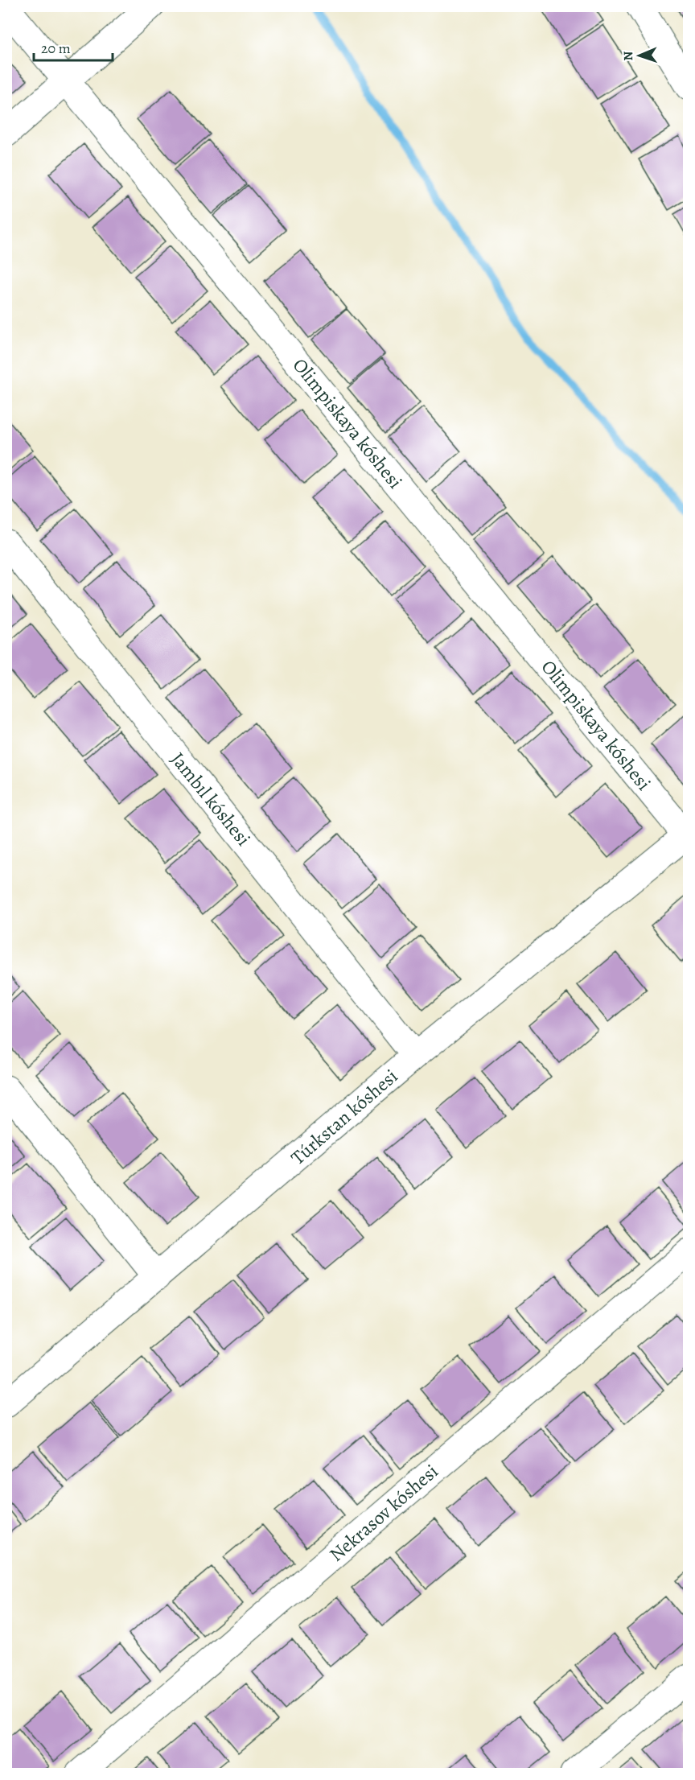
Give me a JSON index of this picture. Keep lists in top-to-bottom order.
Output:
{
  "streets": {
    "street": [
      "Olimpiskaya kóshesi",
      "Jambıl kóshesi",
      "Túrkstan kóshesi",
      "Nekrasov kóshesi"
    ]
  },
  "crossings": [
    ["Olimpiskaya kóshesi", "Túrkstan kóshesi"],
    ["Jambıl kóshesi", "Túrkstan kóshesi"]
  ],
  "scale_bar": "20 m",
  "north": "left"
}
